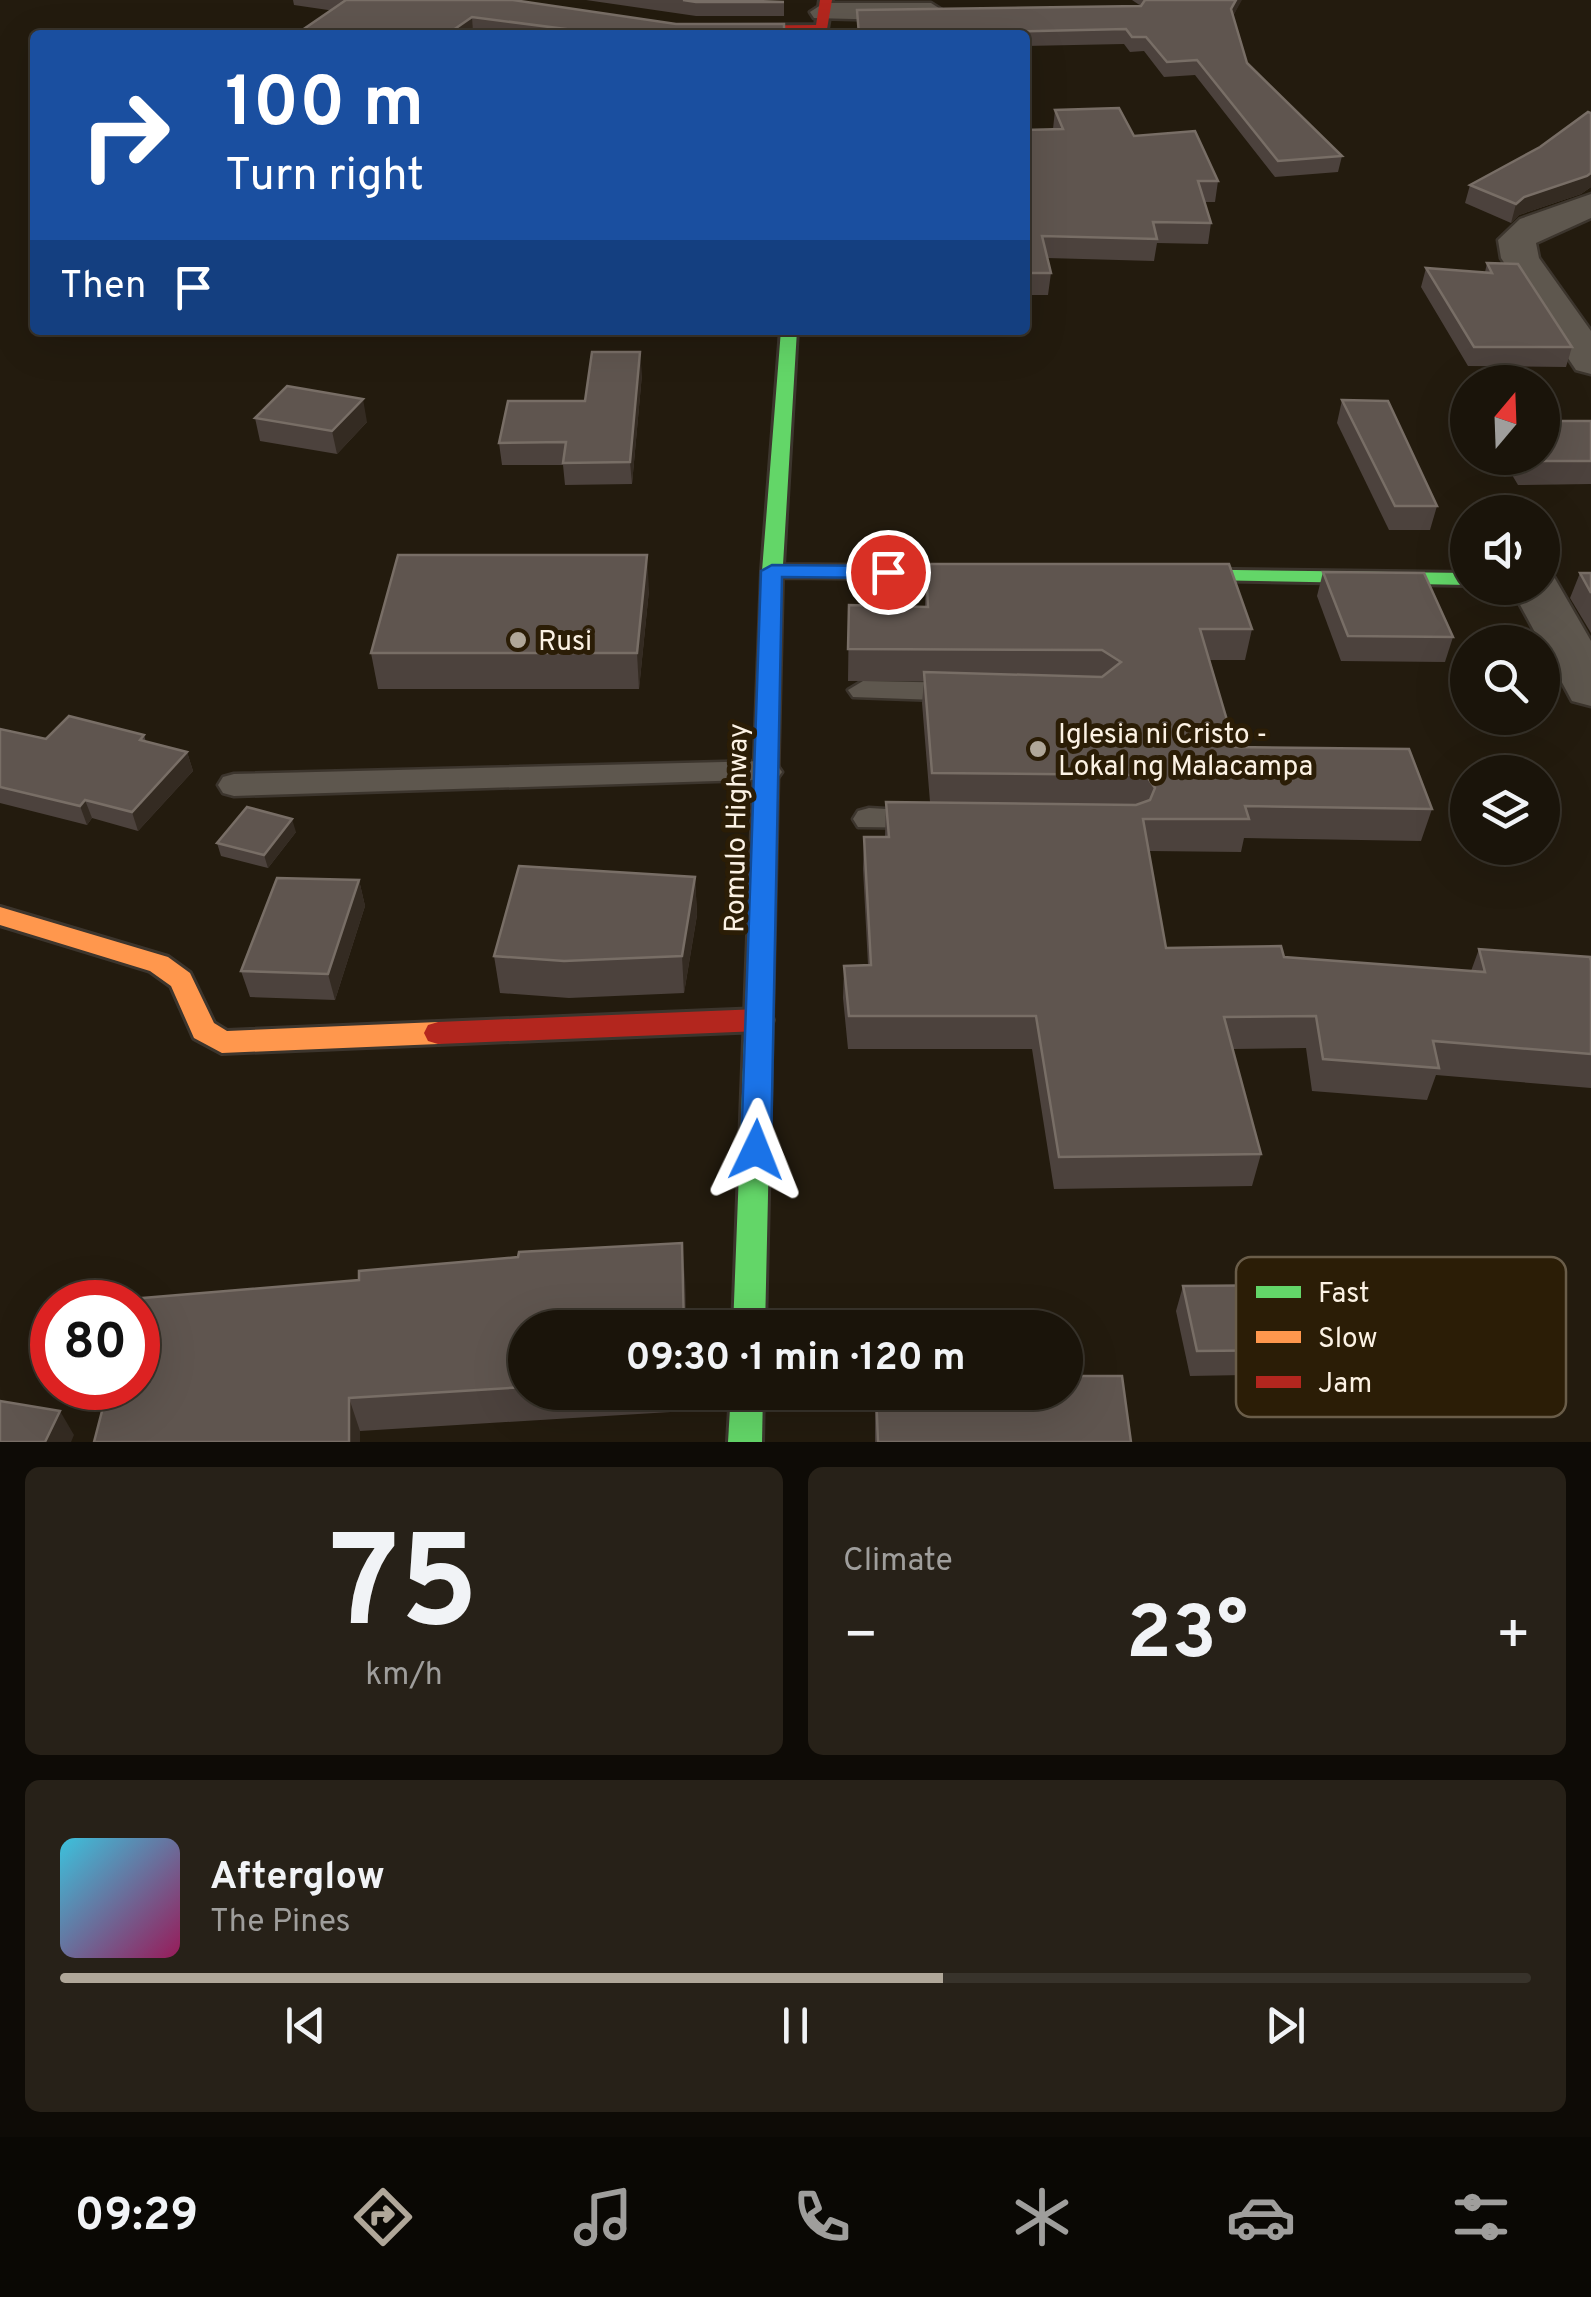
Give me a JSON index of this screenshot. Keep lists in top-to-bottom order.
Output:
{
  "streets": {
    "main road": ["Romulo Highway"]
  },
  "places": ["Rusi", "Iglesia ni Cristo - Lokal ng Malacampa"],
  "legend": ["Fast", "Slow", "Jam"],
  "north": "top",
  "page": {
    "turn": ["100 m", "Turn right"],
    "then": "Then",
    "limit": "80",
    "trip": "09:30 · 1 min · 120 m",
    "tile": [
      ["75", "km/h"],
      "Climate"
    ],
    "heat": ["−", "23°", "+"],
    "song": ["Afterglow", "The Pines"],
    "tabs": "09:29"
  }
}
